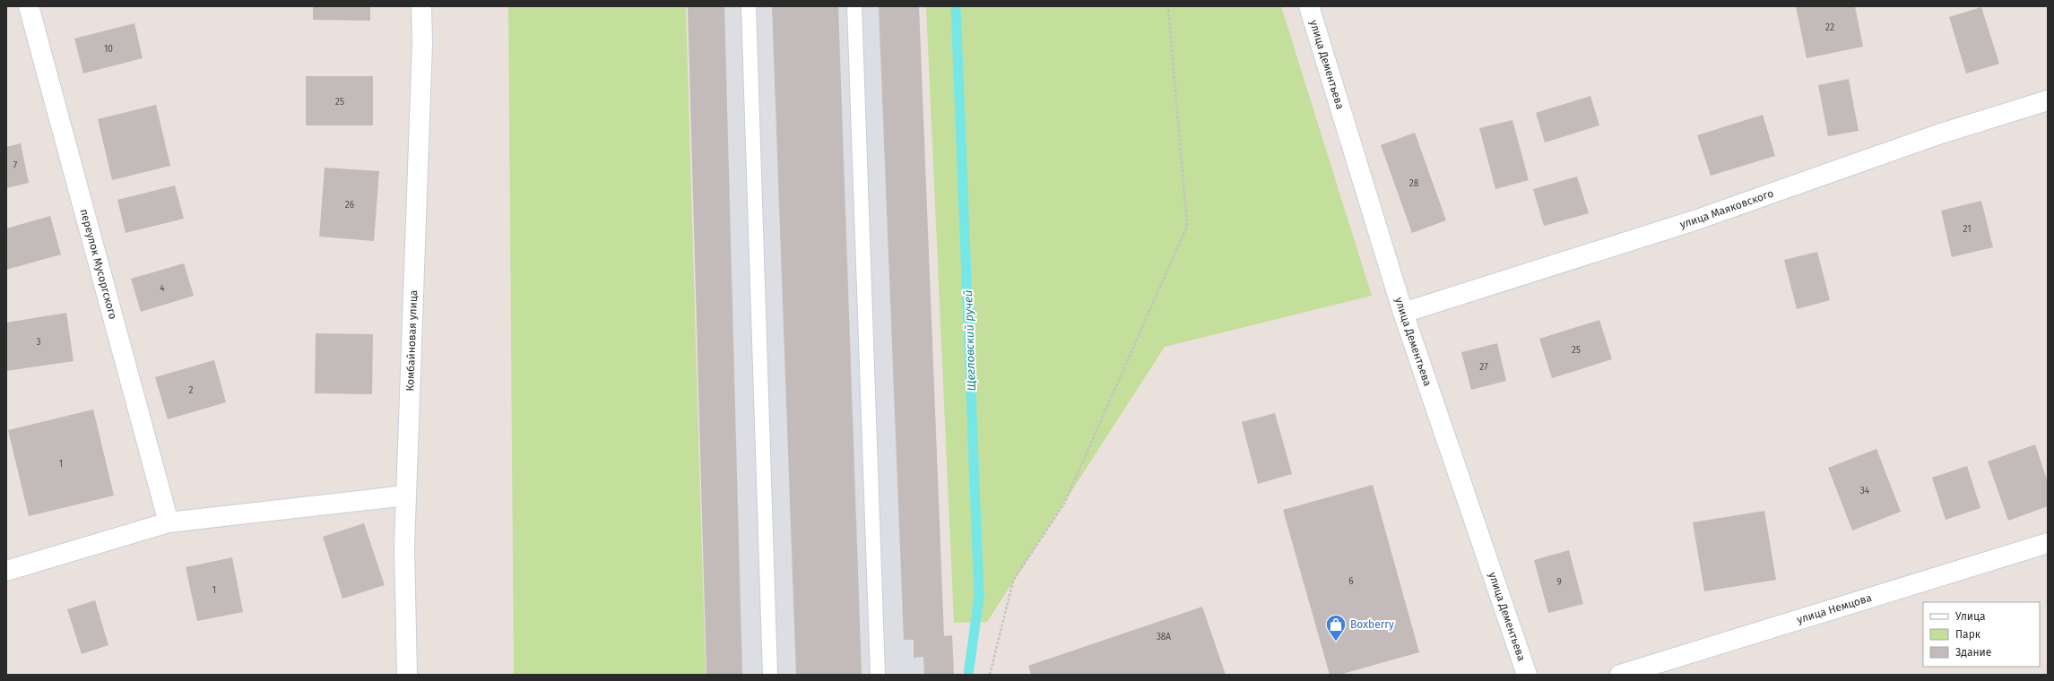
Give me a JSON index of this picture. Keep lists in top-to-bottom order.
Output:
{
  "streets": {
    "street": [
      "улица Дементьева",
      "улица Маяковского",
      "переулок Мусоргского",
      "Комбайновая улица",
      "улица Немцова"
    ]
  },
  "crossings": [
    ["улица Дементьева", "улица Маяковского"]
  ],
  "water": ["Щегловский ручей"],
  "places": {
    "shop": ["Boxberry"]
  },
  "house_numbers": [
    "22",
    "10",
    "25",
    "7",
    "28",
    "26",
    "21",
    "4",
    "3",
    "25",
    "27",
    "2",
    "1",
    "34",
    "6",
    "9",
    "1",
    "38А"
  ],
  "legend": ["Улица", "Парк", "Здание"]
}
